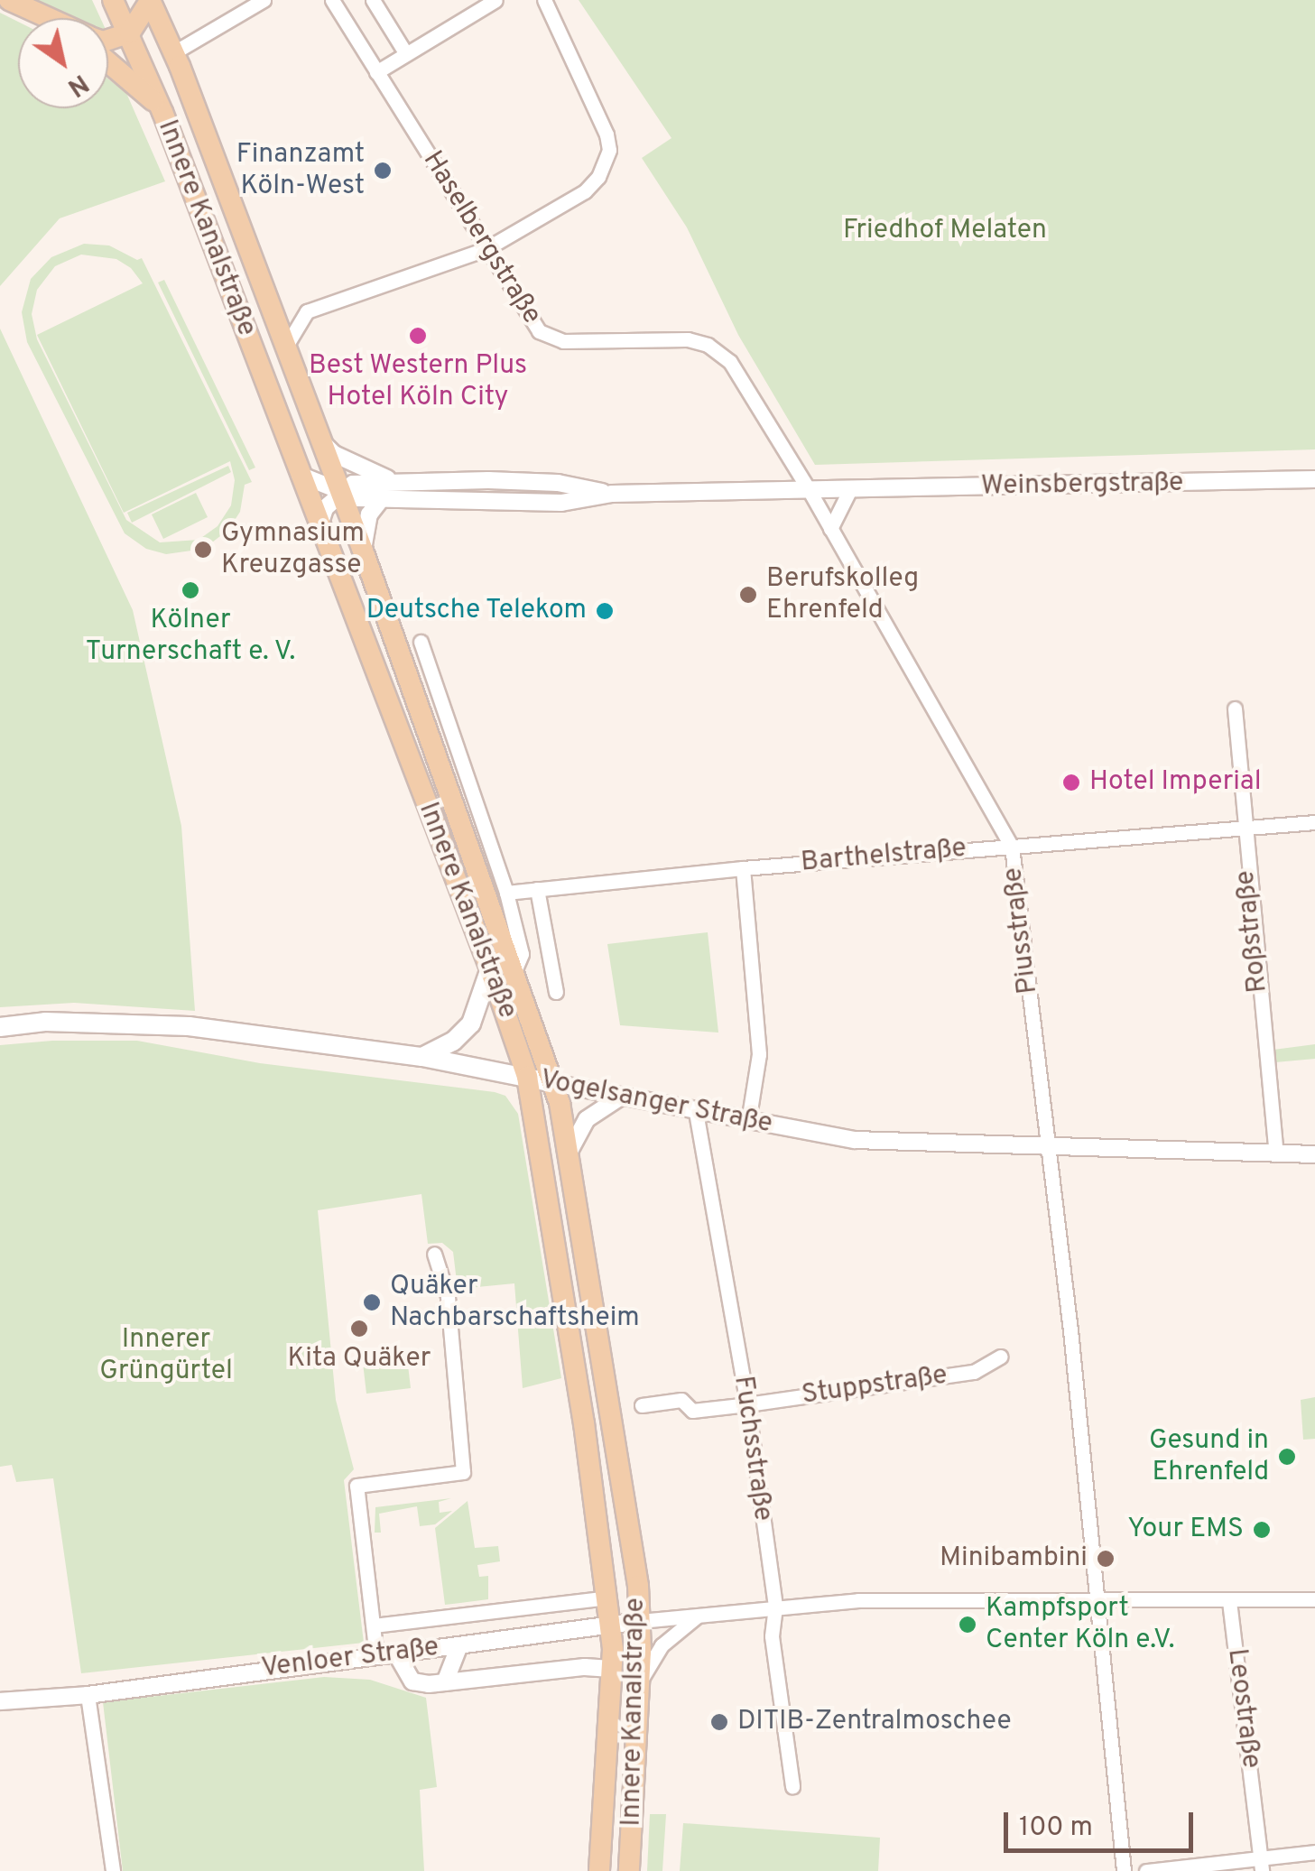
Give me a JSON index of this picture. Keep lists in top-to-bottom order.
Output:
{
  "streets": {
    "main road": ["Innere Kanalstraße", "Vogelsanger Straße"],
    "street": [
      "Haselbergstraße",
      "Weinsbergstraße",
      "Barthelstraße",
      "Piusstraße",
      "Roßstraße",
      "Stuppstraße",
      "Fuchsstraße",
      "Venloer Straße",
      "Leostraße"
    ]
  },
  "crossings": [
    ["Innere Kanalstraße", "Weinsbergstraße"],
    ["Innere Kanalstraße", "Barthelstraße"],
    ["Innere Kanalstraße", "Vogelsanger Straße"],
    ["Innere Kanalstraße", "Venloer Straße"],
    ["Haselbergstraße", "Piusstraße"],
    ["Weinsbergstraße", "Piusstraße"],
    ["Barthelstraße", "Piusstraße"],
    ["Barthelstraße", "Roßstraße"],
    ["Piusstraße", "Vogelsanger Straße"],
    ["Piusstraße", "Venloer Straße"],
    ["Roßstraße", "Vogelsanger Straße"],
    ["Vogelsanger Straße", "Fuchsstraße"],
    ["Stuppstraße", "Fuchsstraße"],
    ["Fuchsstraße", "Venloer Straße"],
    ["Venloer Straße", "Leostraße"]
  ],
  "parks": ["Friedhof Melaten", "Innerer Grüngürtel"],
  "places": [
    "Finanzamt Köln-West",
    "Best Western Plus Hotel Köln City",
    "Gymnasium Kreuzgasse",
    "Kölner Turnerschaft e. V.",
    "Berufskolleg Ehrenfeld",
    "Deutsche Telekom",
    "Hotel Imperial",
    "Quäker Nachbarschaftsheim",
    "Kita Quäker",
    "Gesund in Ehrenfeld",
    "Your EMS",
    "Minibambini",
    "Kampfsport Center Köln e.V.",
    "DITIB-Zentralmoschee"
  ],
  "scale_bar": "100 m",
  "north": "bottom right"
}
